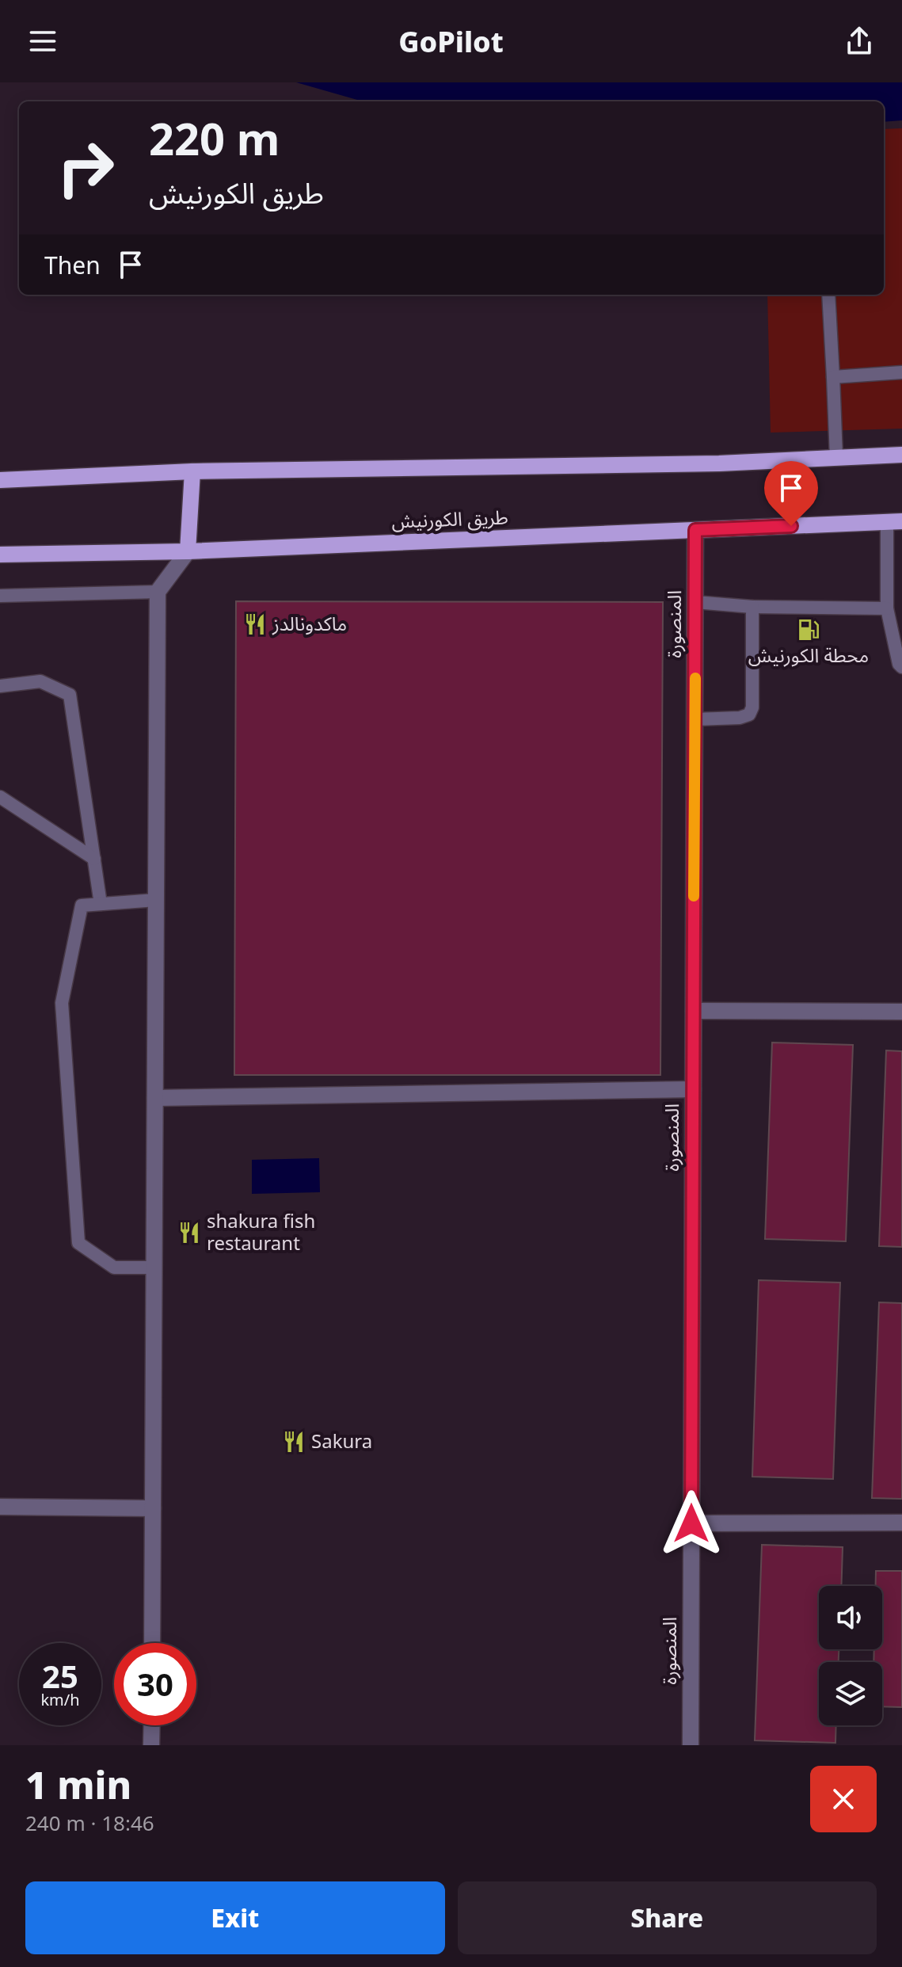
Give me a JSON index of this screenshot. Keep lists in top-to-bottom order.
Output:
{
  "streets": {
    "main road": ["طريق الكورنيش"],
    "street": ["المنصورة"]
  },
  "crossings": [
    ["طريق الكورنيش", "المنصورة"]
  ],
  "places": {
    "restaurant": ["ماكدونالدز", "shakura fish restaurant", "Sakura"],
    "fuel station": ["محطة الكورنيش"]
  },
  "page": {
    "header": "GoPilot",
    "turn": ["220 m", "طريق الكورنيش"],
    "then": "Then",
    "speed": "25 km/h",
    "limit": "30",
    "heading": ["1 min", "240 m · 18:46"],
    "buttons": ["Exit", "Share"]
  }
}
